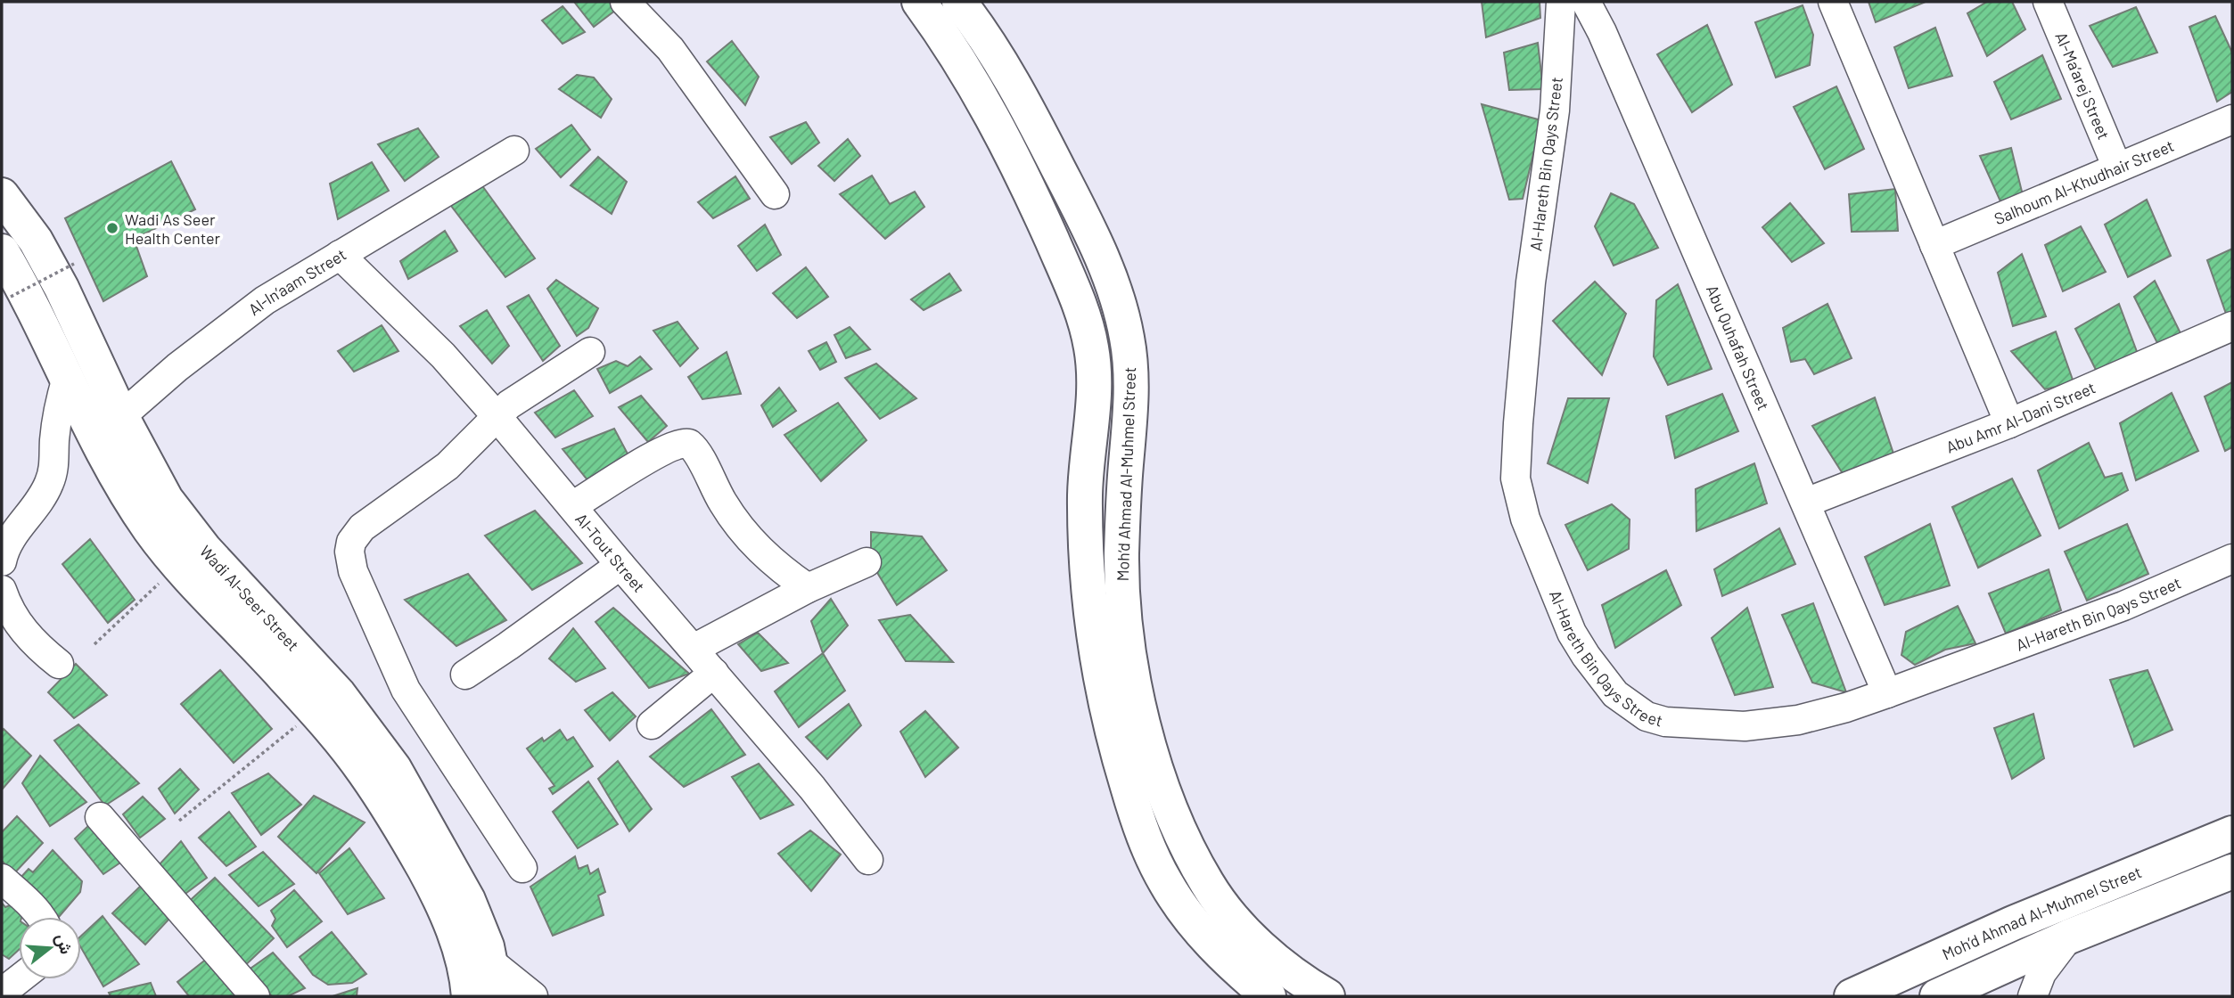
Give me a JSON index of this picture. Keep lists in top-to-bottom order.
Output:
{
  "streets": {
    "main road": ["Moh’d Ahmad Al-Muhmel Street", "Wadi Al-Seer Street"],
    "street": [
      "Al-Ma’arej Street",
      "Al-Hareth Bin Qays Street",
      "Salhoum Al-Khudhair Street",
      "Al-In’aam Street",
      "Abu Quhafah Street",
      "Abu Amr Al-Dani Street",
      "Al-Tout Street"
    ]
  },
  "crossings": [
    ["Al-Ma’arej Street", "Salhoum Al-Khudhair Street"],
    ["Al-Hareth Bin Qays Street", "Abu Quhafah Street"],
    ["Al-In’aam Street", "Al-Tout Street"],
    ["Al-In’aam Street", "Wadi Al-Seer Street"],
    ["Abu Quhafah Street", "Abu Amr Al-Dani Street"]
  ],
  "places": ["Wadi As Seer Health Center"],
  "north": "right"
}
